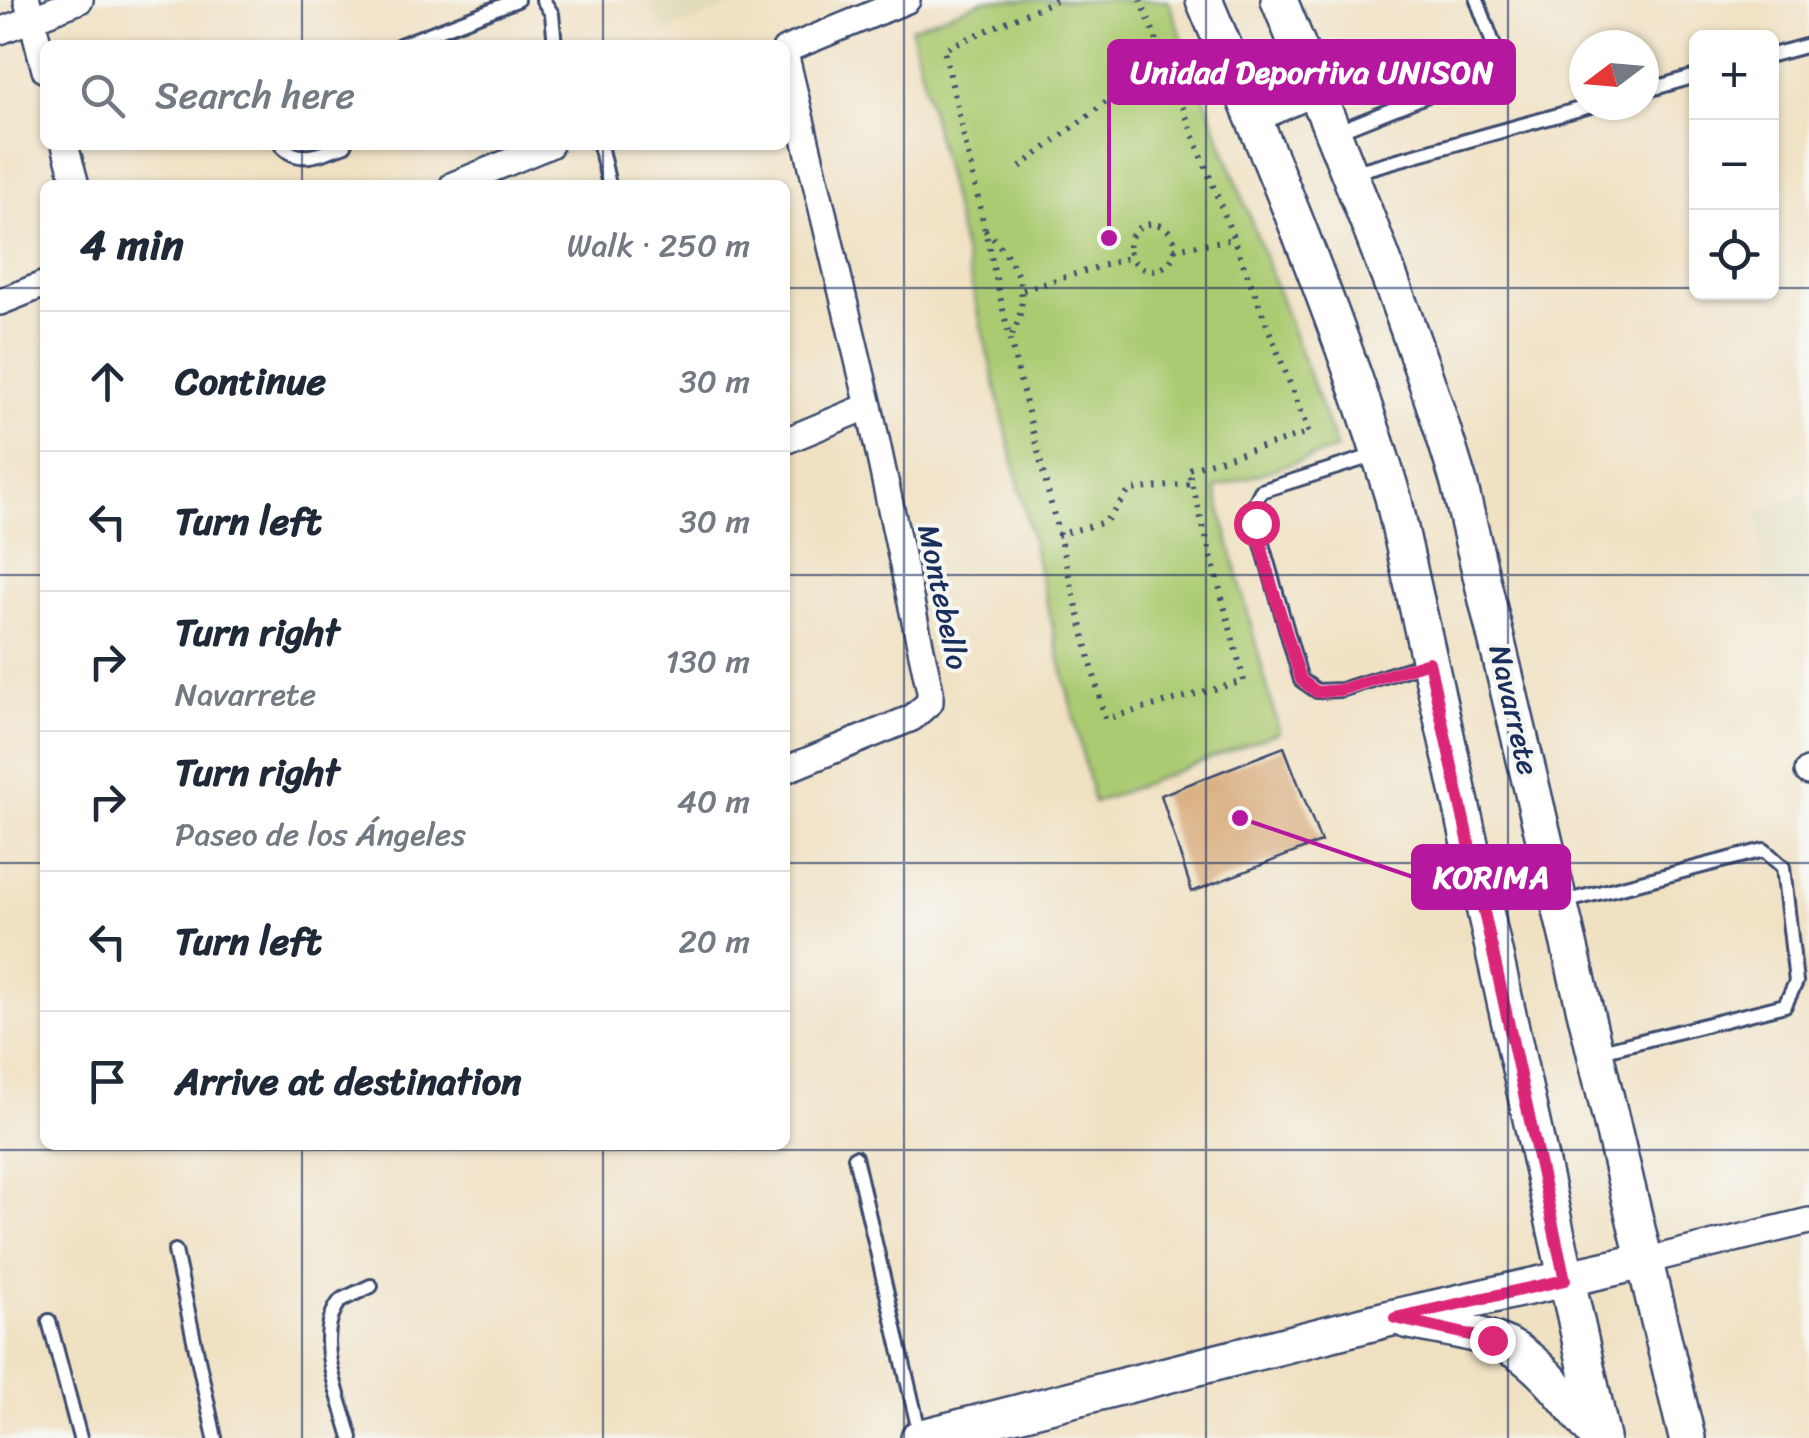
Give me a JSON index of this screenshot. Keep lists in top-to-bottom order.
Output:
{
  "streets": {
    "main road": ["Navarrete"],
    "street": ["Montebello"]
  },
  "places": ["Unidad Deportiva UNISON", "KORIMA"],
  "north": "left",
  "page": {
    "map_buttons": ["+", "−"],
    "search": "Search here",
    "heading": ["4 min", "Walk · 250 m"],
    "list": [
      ["Continue", "30 m"],
      ["Turn left", "30 m"],
      ["Turn right", "Navarrete", "130 m"],
      ["Turn right", "Paseo de los Ángeles", "40 m"],
      ["Turn left", "20 m"],
      "Arrive at destination"
    ]
  }
}
